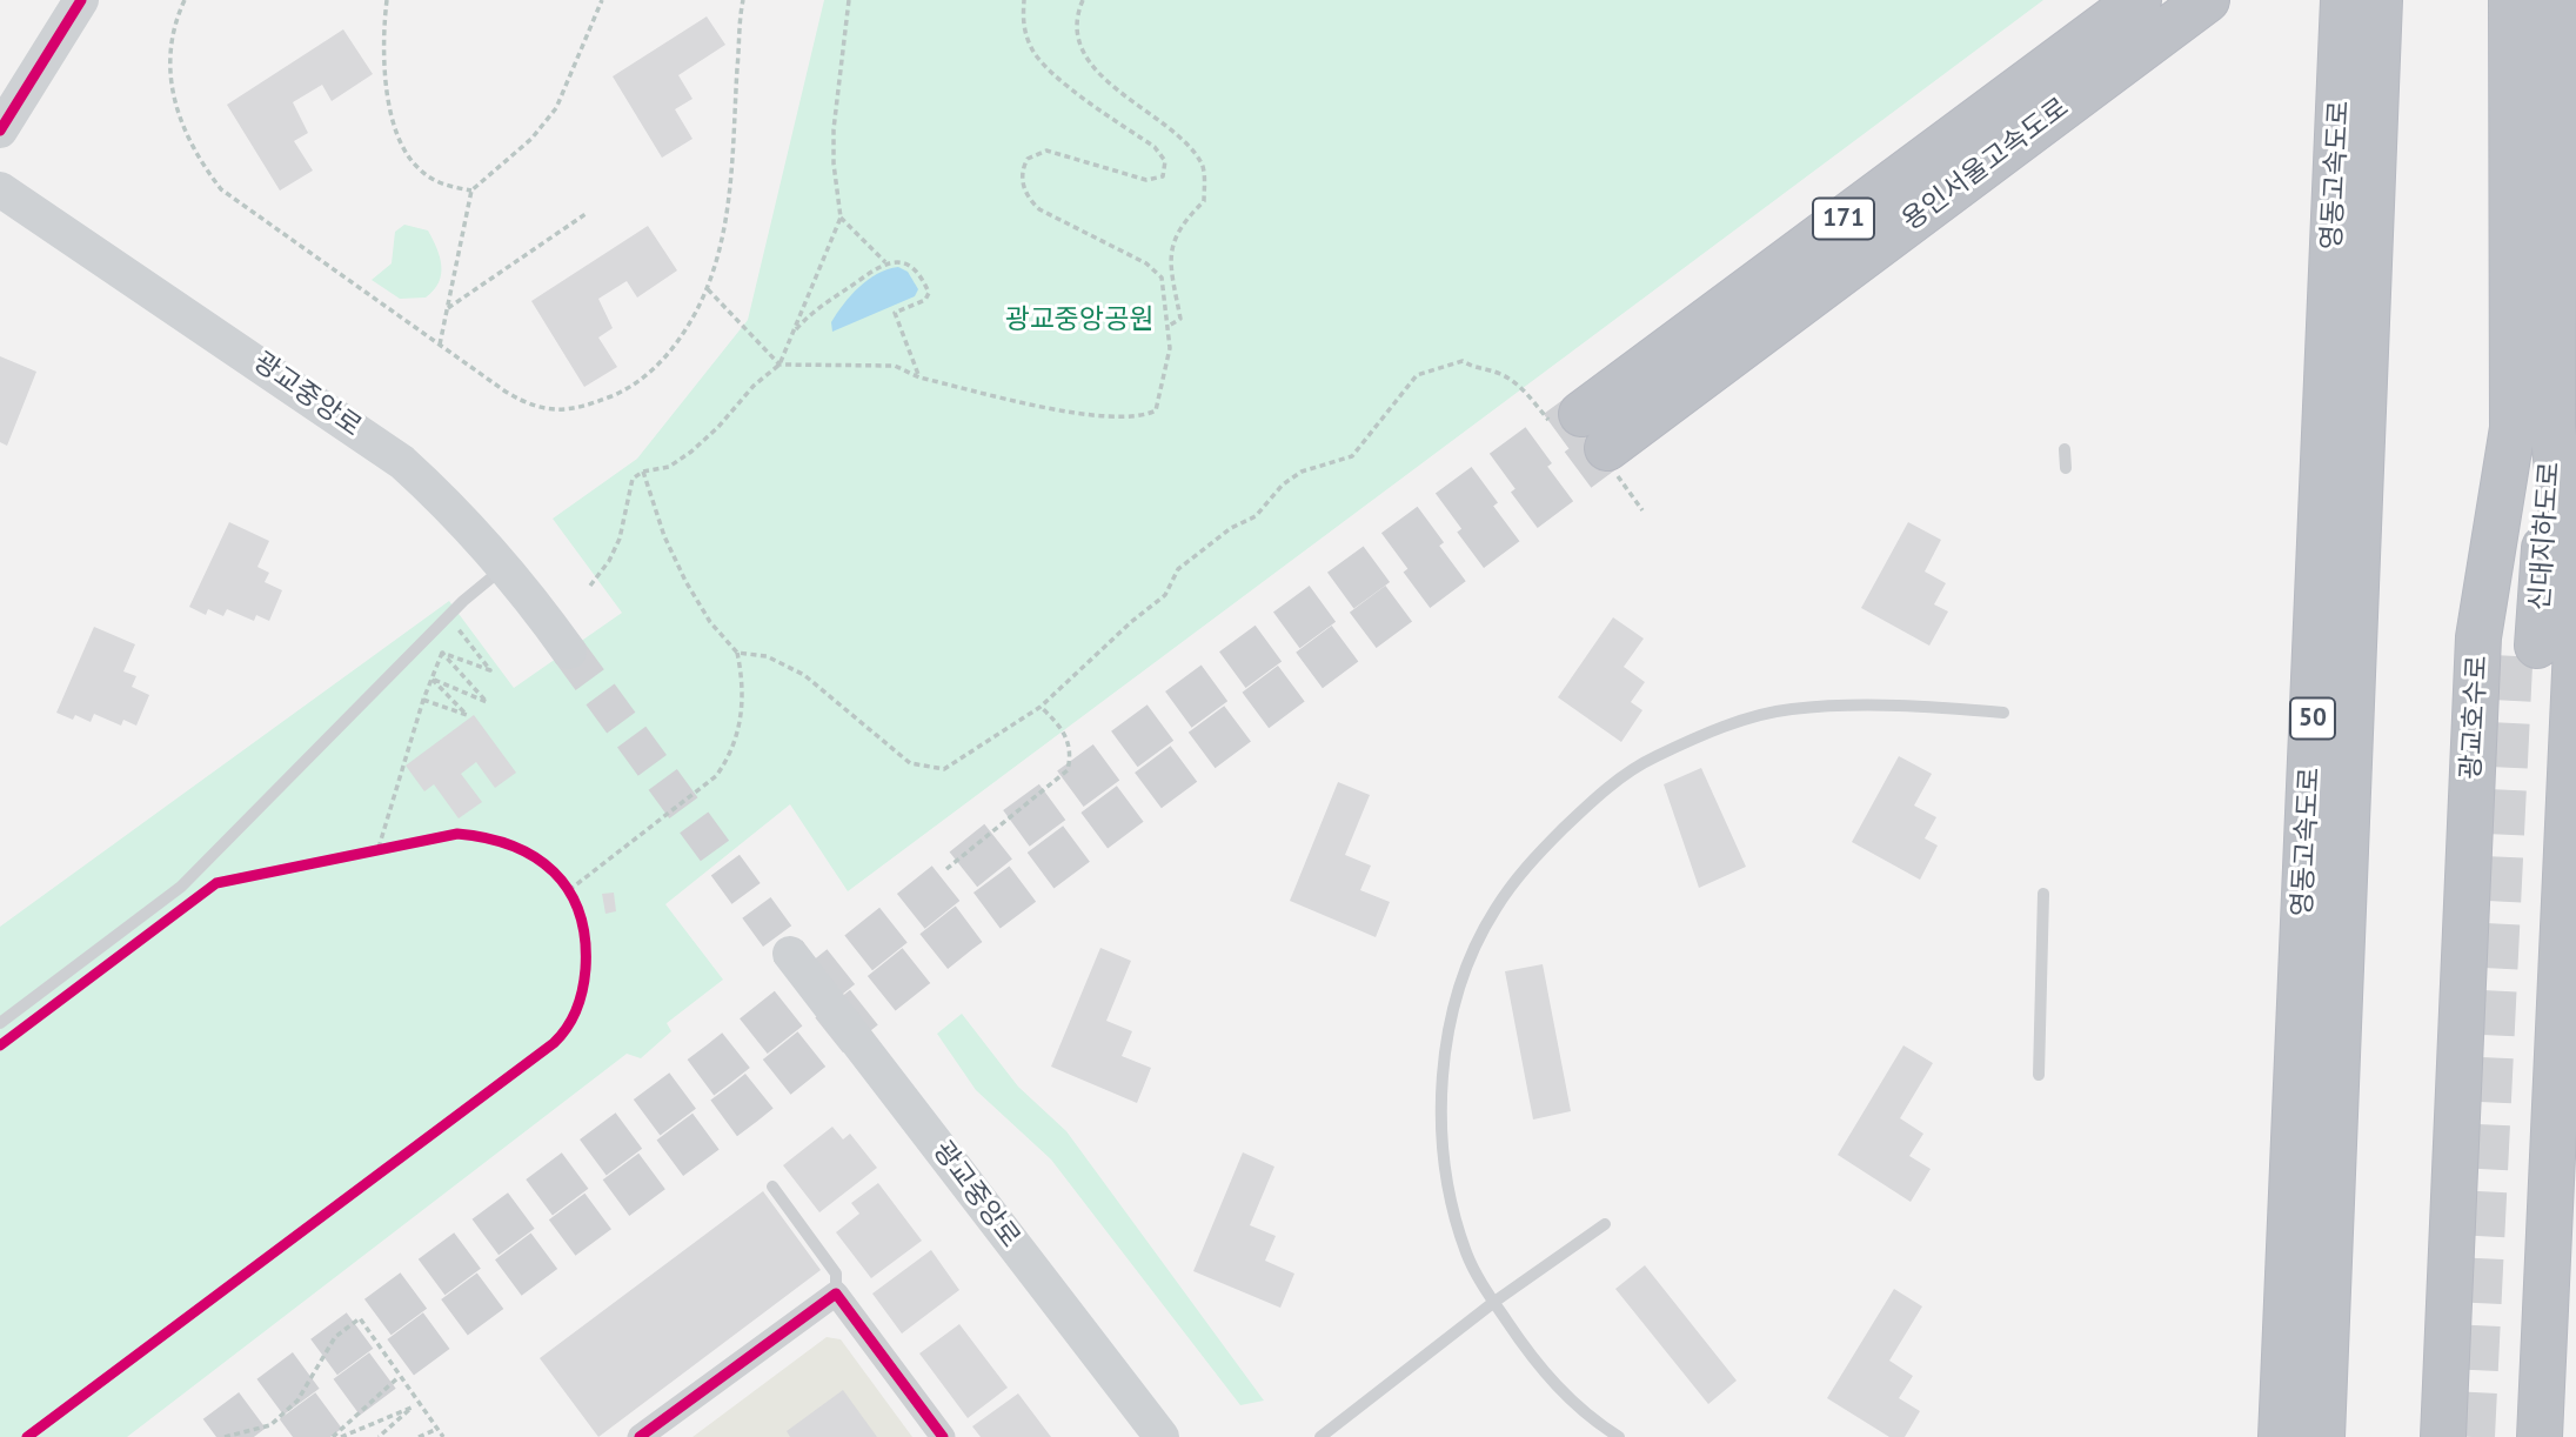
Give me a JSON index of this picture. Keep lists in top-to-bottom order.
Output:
{
  "streets": {
    "highway": [
      "용인서울고속도로",
      "영동고속도로",
      "171",
      "신대지하도로",
      "광교호수로",
      "50"
    ],
    "main road": ["광교중앙로"]
  },
  "crossings": [
    ["신대지하도로", "광교호수로"]
  ],
  "parks": ["광교중앙공원"]
}
